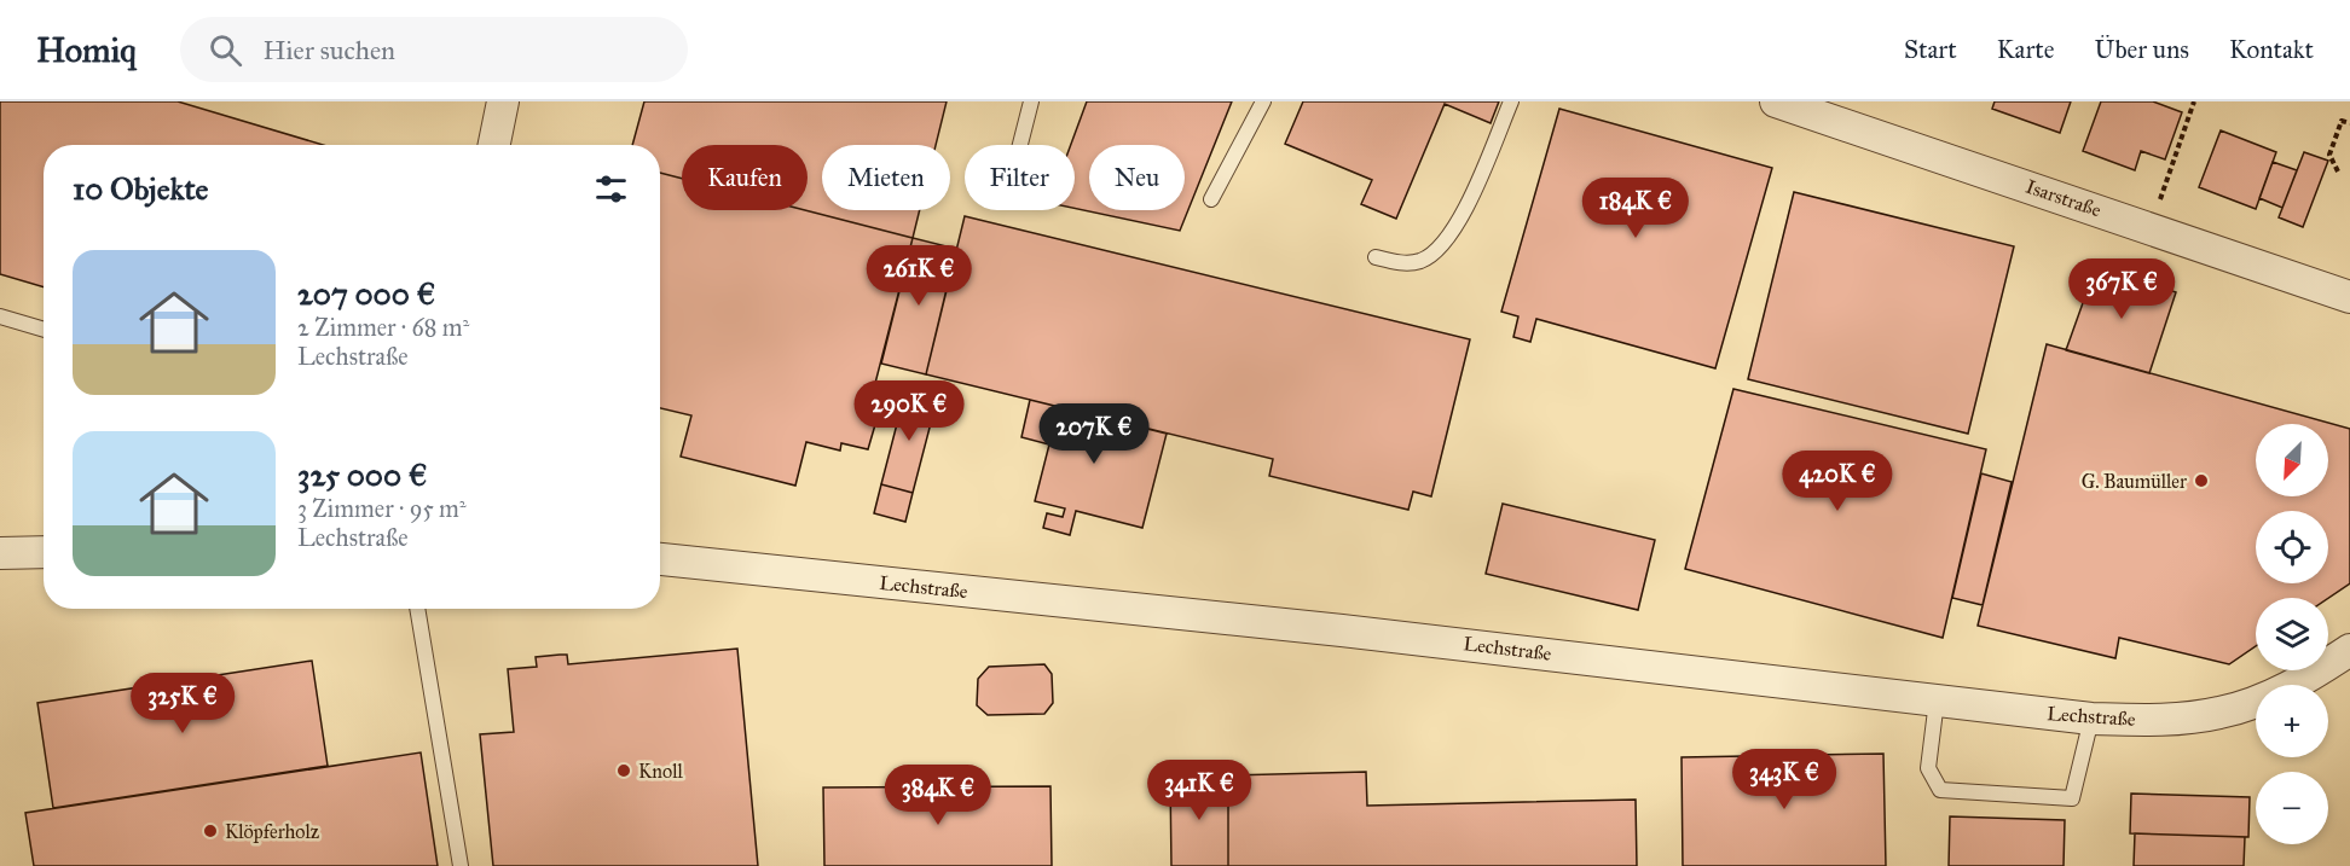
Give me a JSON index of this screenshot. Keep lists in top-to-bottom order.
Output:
{
  "streets": {
    "street": ["Isarstraße", "Lechstraße"]
  },
  "places": ["G. Baumüller", "Knoll", "Klöpferholz"],
  "north": "bottom left",
  "page": {
    "header": "Homiq",
    "search": "Hier suchen",
    "nav": [
      "Start",
      "Karte",
      "Über uns",
      "Kontakt"
    ],
    "chip": [
      "Kaufen",
      "Mieten",
      "Filter",
      "Neu"
    ],
    "heading": "10 Objekte",
    "price": [
      "184K €",
      "261K €",
      "367K €",
      "290K €",
      "207K €",
      "420K €",
      "325K €",
      "343K €",
      "341K €",
      "384K €"
    ],
    "list": [
      {
        "name": "207 000 €",
        "note": "2 Zimmer · 68 m² · Lechstraße"
      },
      {
        "name": "325 000 €",
        "note": "3 Zimmer · 95 m² · Lechstraße"
      }
    ],
    "map_buttons": ["+", "−"]
  }
}
